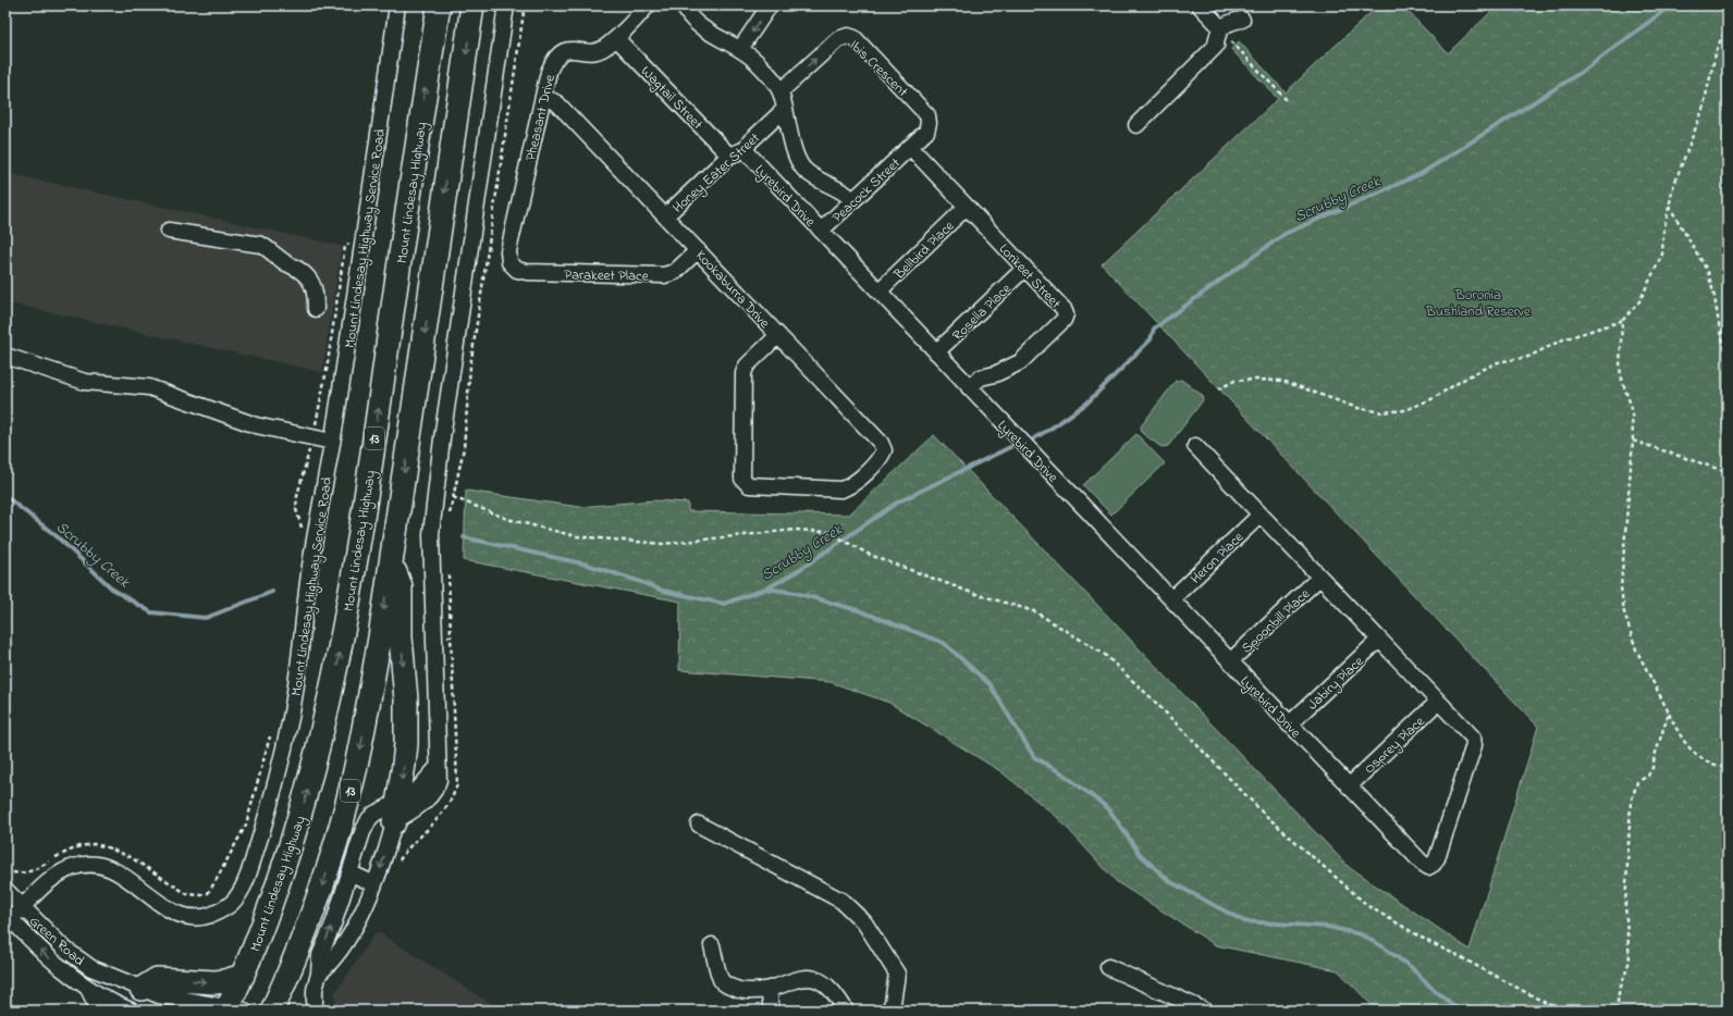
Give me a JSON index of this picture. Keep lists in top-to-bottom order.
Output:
{
  "streets": {
    "highway": ["Mount Lindesay Highway", "13"],
    "street": [
      "Ibis Crescent",
      "Wagtail Street",
      "Pheasant Drive",
      "Honey Eater Street",
      "Peacock Street",
      "Lyrebird Drive",
      "Mount Lindesay Highway Service Road",
      "Bellbird Place",
      "Parakeet Place",
      "Lorikeet Street",
      "Kookaburra Drive",
      "Rosella Place",
      "Heron Place",
      "Spoonbill Place",
      "Jabiry Place",
      "Osprey Place",
      "Green Road"
    ]
  },
  "crossings": [
    ["Ibis Crescent", "Honey Eater Street"],
    ["Ibis Crescent", "Peacock Street"],
    ["Ibis Crescent", "Lorikeet Street"],
    ["Wagtail Street", "Pheasant Drive"],
    ["Wagtail Street", "Honey Eater Street"],
    ["Pheasant Drive", "Parakeet Place"],
    ["Pheasant Drive", "Kookaburra Drive"],
    ["Honey Eater Street", "Peacock Street"],
    ["Honey Eater Street", "Lyrebird Drive"],
    ["Honey Eater Street", "Lorikeet Street"],
    ["Honey Eater Street", "Kookaburra Drive"],
    ["Peacock Street", "Lyrebird Drive"],
    ["Peacock Street", "Lorikeet Street"],
    ["Mount Lindesay Highway", "Green Road"],
    ["Lyrebird Drive", "Bellbird Place"],
    ["Lyrebird Drive", "Lorikeet Street"],
    ["Lyrebird Drive", "Rosella Place"],
    ["Lyrebird Drive", "Heron Place"],
    ["Lyrebird Drive", "Spoonbill Place"],
    ["Lyrebird Drive", "Jabiry Place"],
    ["Lyrebird Drive", "Osprey Place"],
    ["Mount Lindesay Highway Service Road", "Green Road"],
    ["Bellbird Place", "Lorikeet Street"],
    ["Parakeet Place", "Kookaburra Drive"],
    ["Lorikeet Street", "Rosella Place"]
  ],
  "water": ["Scrubby Creek"],
  "parks": ["Boronia Bushland Reserve"]
}
